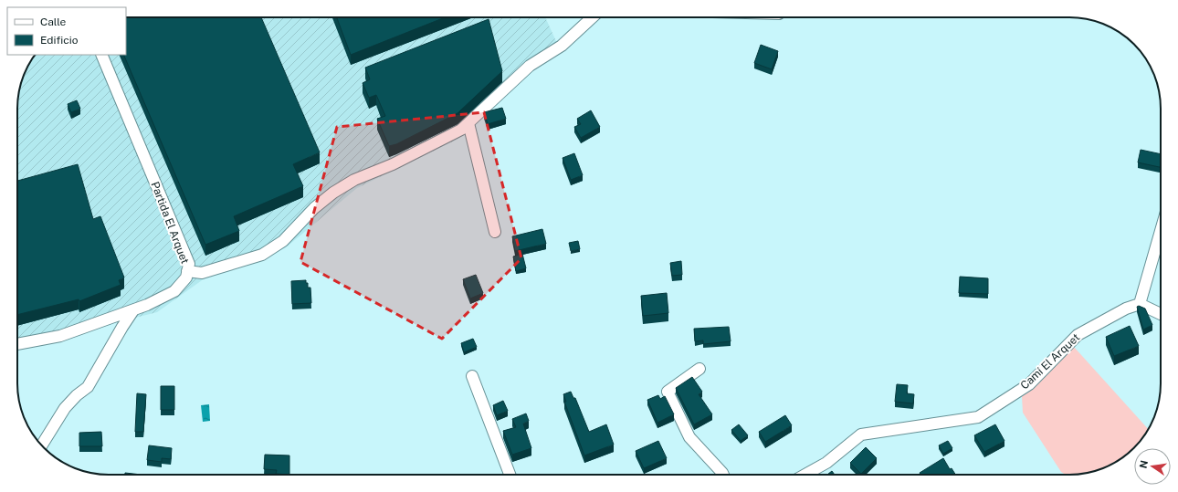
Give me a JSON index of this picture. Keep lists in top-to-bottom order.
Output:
{
  "streets": {
    "street": ["Partida El Arquet", "Camí El Arquet"]
  },
  "legend": ["Calle", "Edificio"],
  "north": "left"
}
